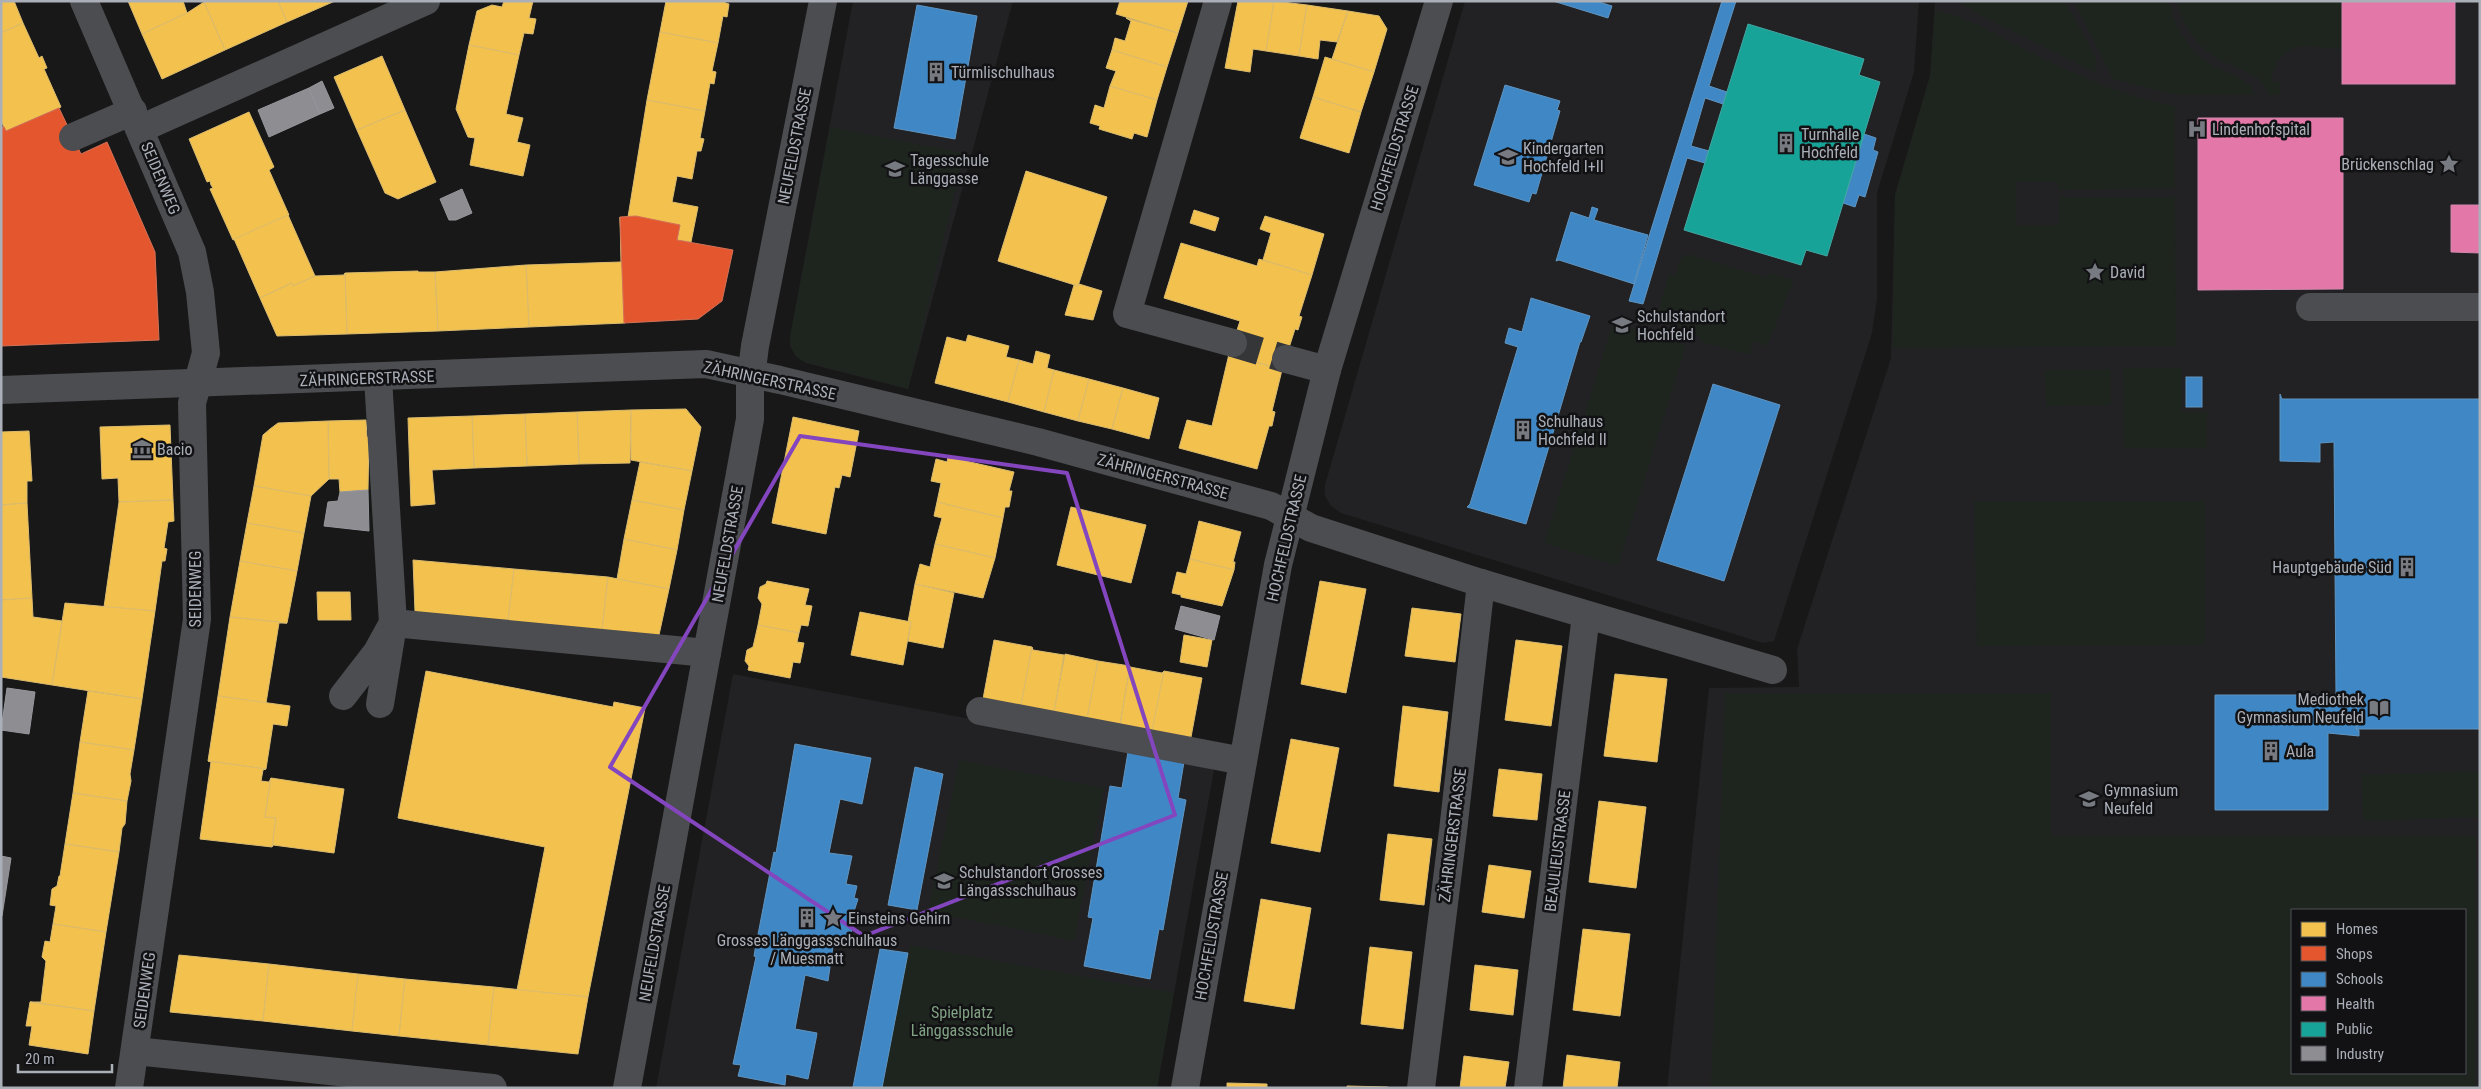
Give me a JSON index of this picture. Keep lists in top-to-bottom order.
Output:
{
  "streets": {
    "street": [
      "NEUFELDSTRASSE",
      "HOCHFELDSTRASSE",
      "SEIDENWEG",
      "ZÄHRINGERSTRASSE",
      "BEAULIEUSTRASSE"
    ]
  },
  "crossings": [
    ["NEUFELDSTRASSE", "ZÄHRINGERSTRASSE"],
    ["HOCHFELDSTRASSE", "ZÄHRINGERSTRASSE"],
    ["SEIDENWEG", "ZÄHRINGERSTRASSE"],
    ["ZÄHRINGERSTRASSE", "BEAULIEUSTRASSE"]
  ],
  "parks": ["Spielplatz Länggassschule"],
  "places": {
    "building": [
      "Türmlischulhaus",
      "Turnhalle Hochfeld",
      "Schulhaus Hochfeld II",
      "Hauptgebäude Süd",
      "Aula",
      "Grosses Länggassschulhaus / Muesmatt"
    ],
    "hospital": ["Lindenhofspital"],
    "school or university": [
      "Kindergarten Hochfeld I+II",
      "Tagesschule Länggasse",
      "Schulstandort Hochfeld",
      "Gymnasium Neufeld",
      "Schulstandort Grosses Längassschulhaus"
    ],
    "place": ["Brückenschlag", "David", "Einsteins Gehirn"],
    "museum": ["Bacio"],
    "library": ["Mediothek Gymnasium Neufeld"]
  },
  "legend": [
    "Homes",
    "Shops",
    "Schools",
    "Health",
    "Public",
    "Industry"
  ],
  "scale_bar": "20 m"
}
